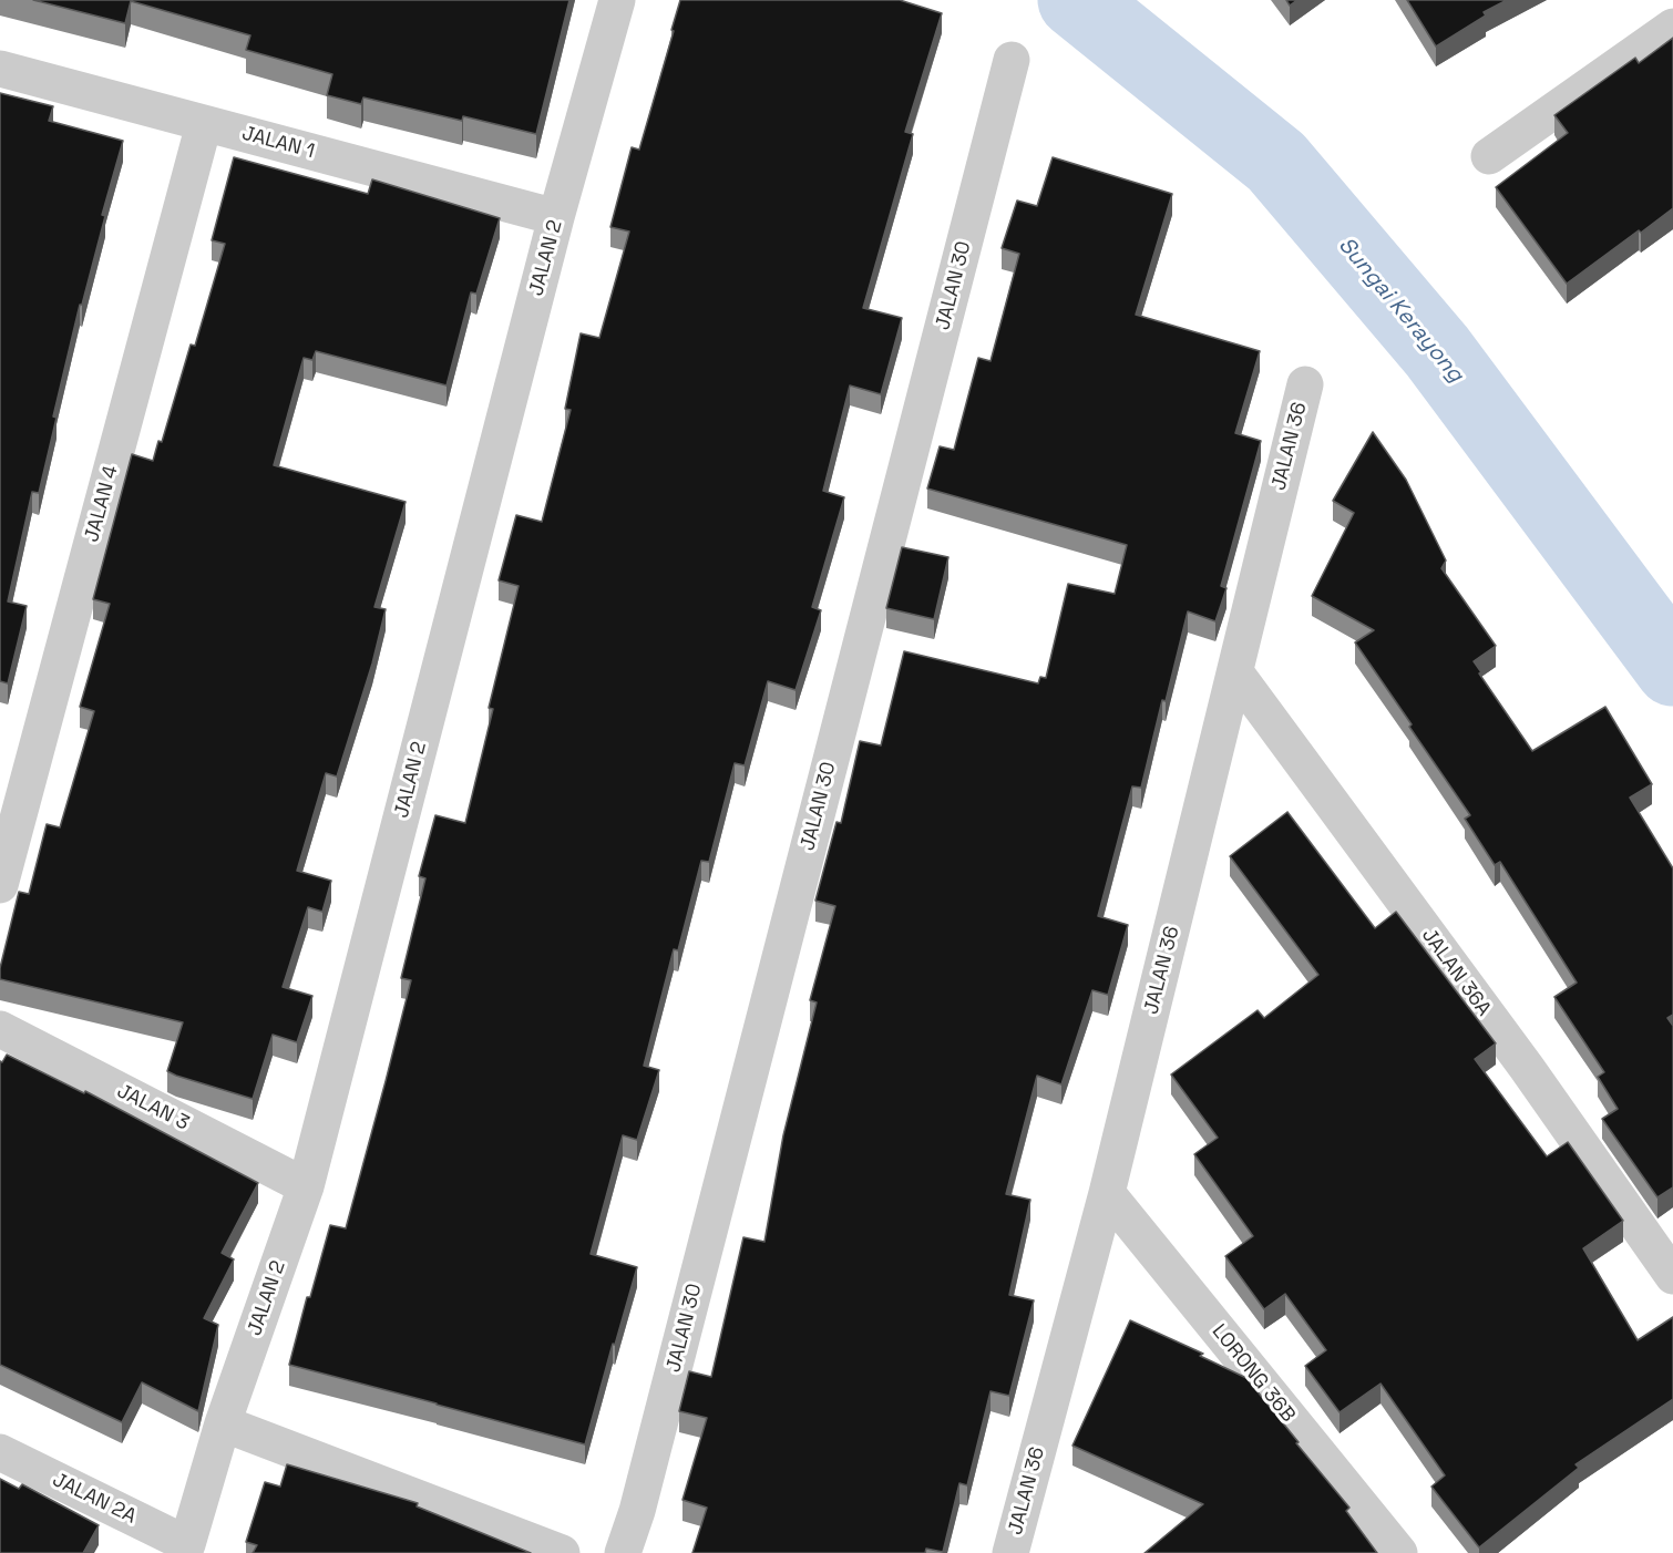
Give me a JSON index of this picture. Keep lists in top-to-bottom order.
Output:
{
  "streets": {
    "street": [
      "JALAN 1",
      "JALAN 2",
      "JALAN 30",
      "JALAN 36",
      "JALAN 4",
      "JALAN 36A",
      "JALAN 3",
      "LORONG 36B",
      "JALAN 2A"
    ]
  },
  "crossings": [
    ["JALAN 1", "JALAN 2"],
    ["JALAN 1", "JALAN 4"],
    ["JALAN 2", "JALAN 3"],
    ["JALAN 2", "JALAN 2A"],
    ["JALAN 36", "JALAN 36A"],
    ["JALAN 36", "LORONG 36B"]
  ],
  "water": ["Sungai Kerayong"]
}
